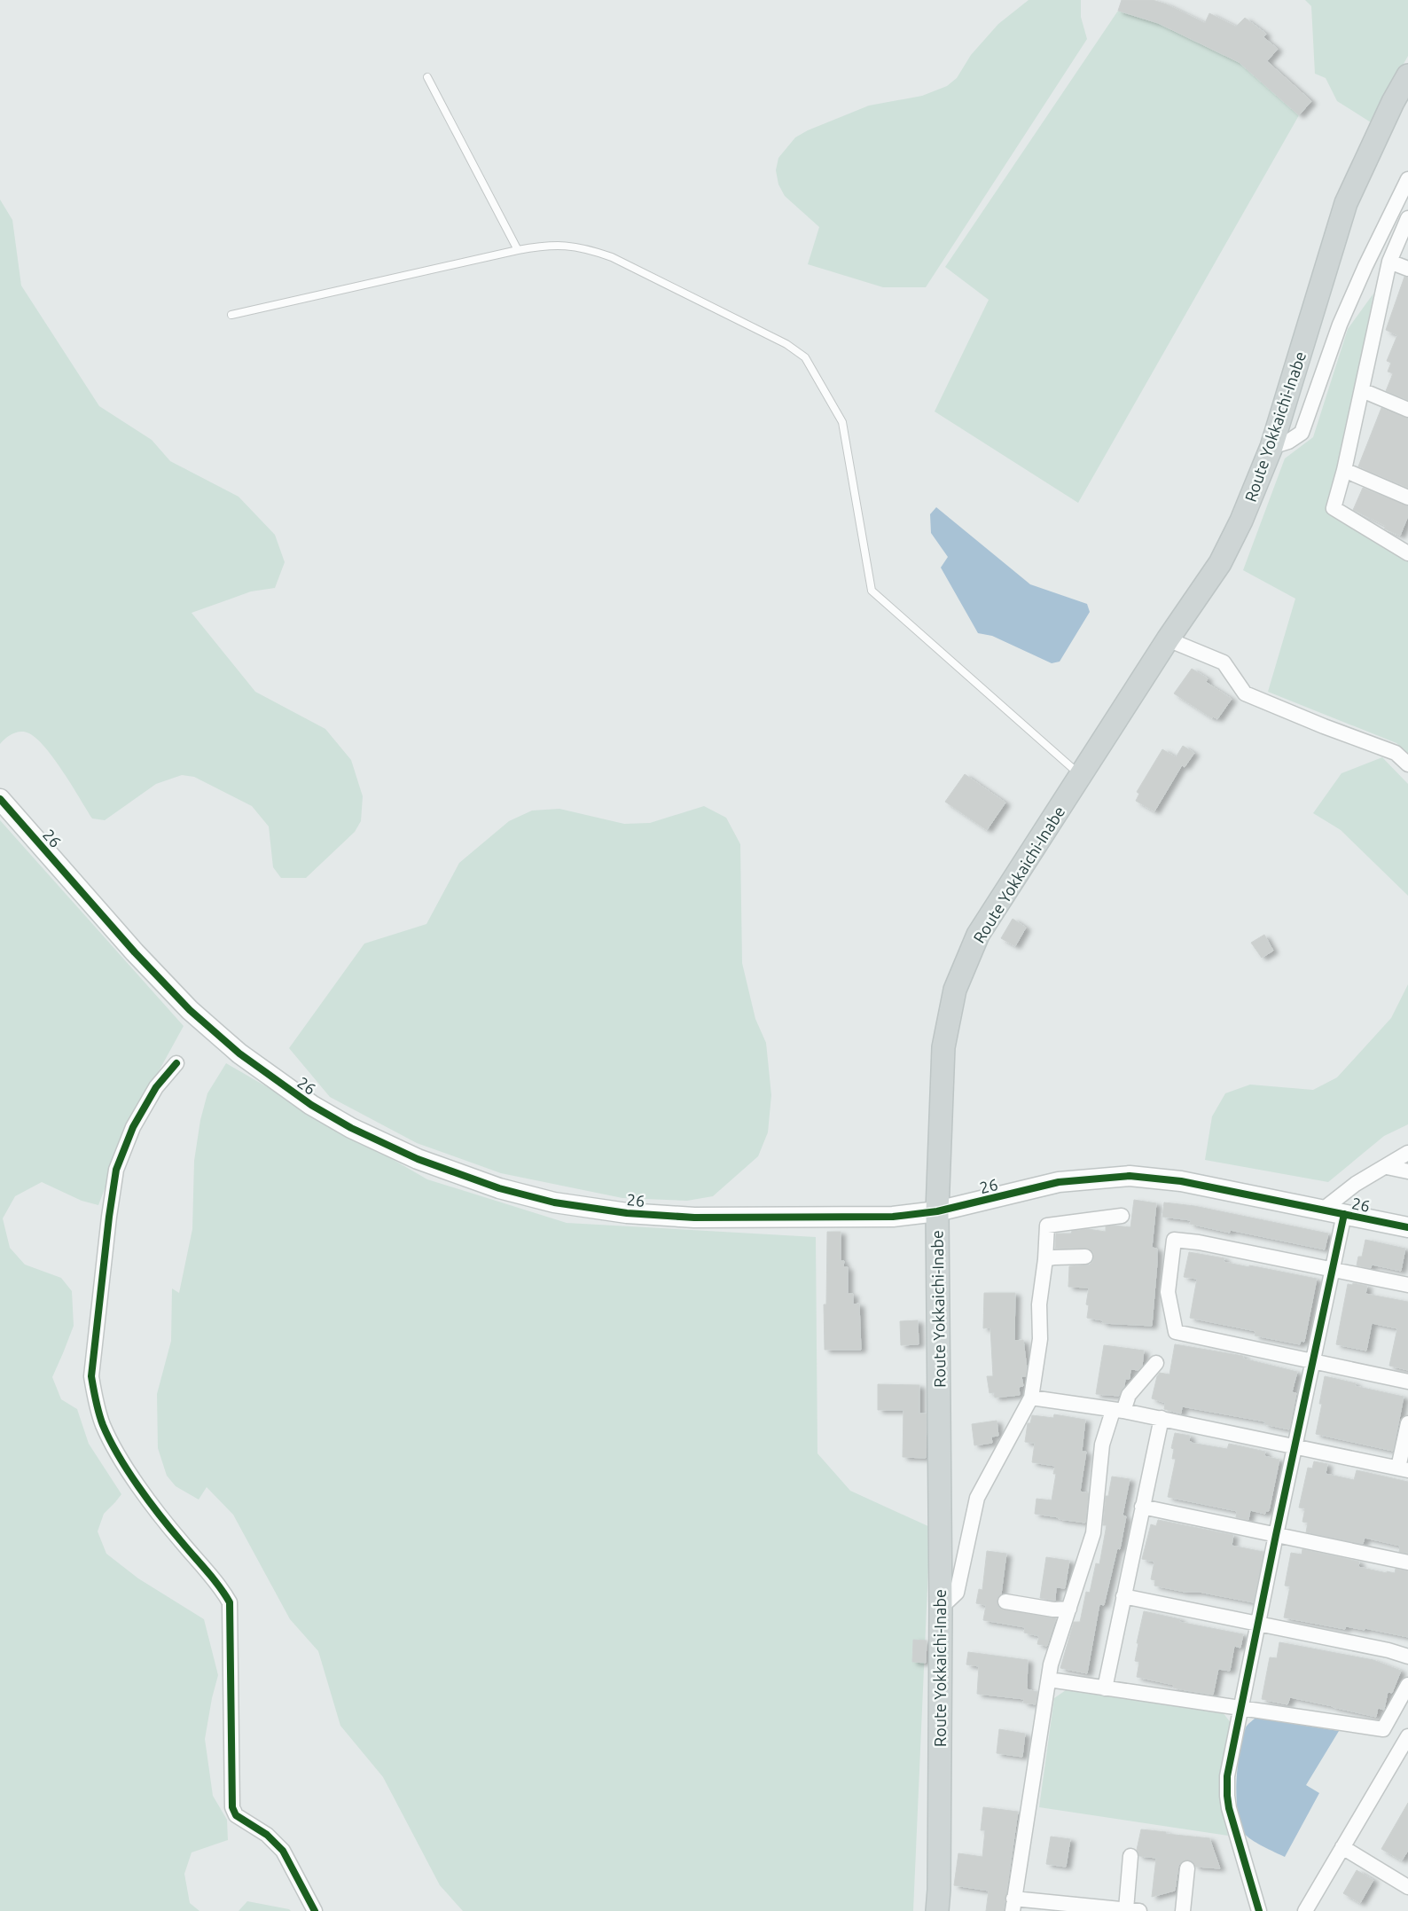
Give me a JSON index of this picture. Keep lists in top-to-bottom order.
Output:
{
  "streets": {
    "main road": ["Route Yokkaichi-Inabe"],
    "street": ["26"]
  },
  "crossings": [
    ["Route Yokkaichi-Inabe", "26"]
  ]
}
